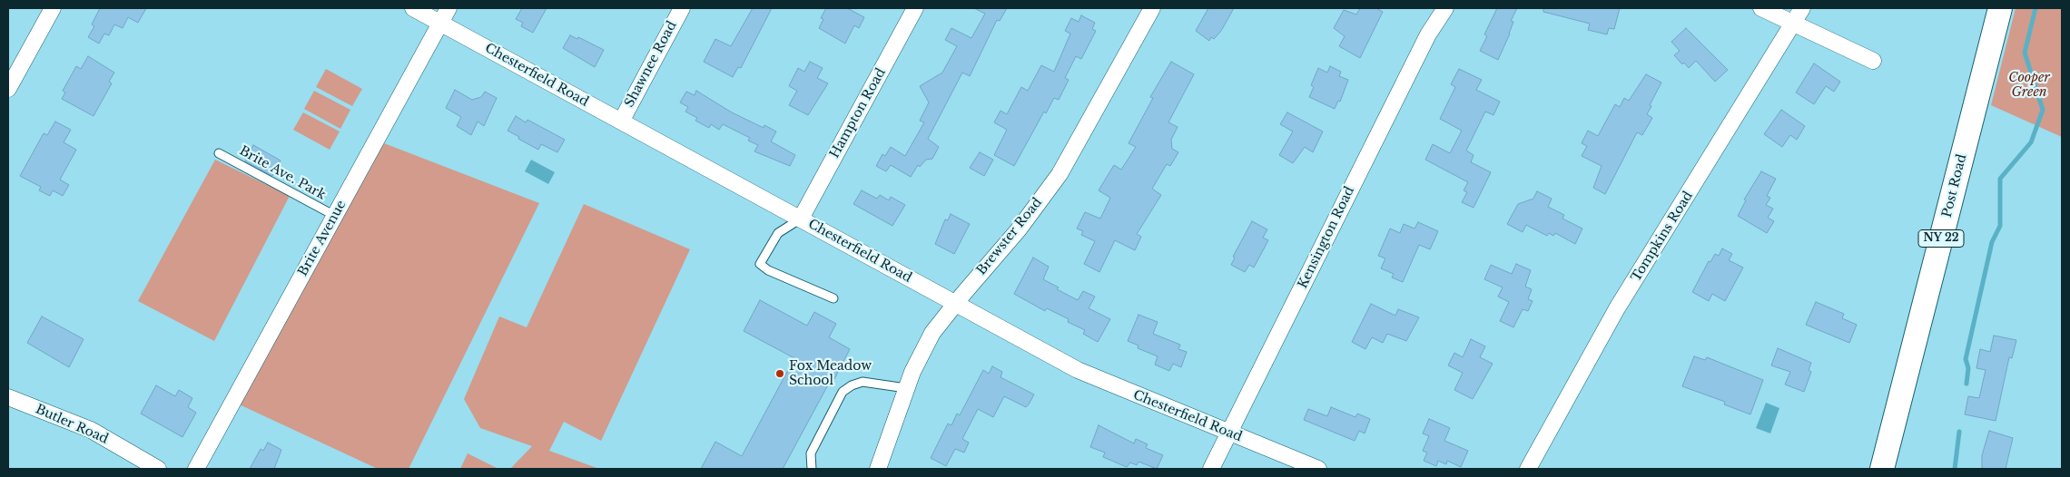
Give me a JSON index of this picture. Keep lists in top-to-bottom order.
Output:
{
  "streets": {
    "main road": ["Post Road", "NY 22"],
    "street": [
      "Shawnee Road",
      "Chesterfield Road",
      "Hampton Road",
      "Brewster Road",
      "Tompkins Road",
      "Kensington Road",
      "Brite Avenue",
      "Butler Road"
    ],
    "lane": ["Brite Ave. Park"]
  },
  "crossings": [
    ["Shawnee Road", "Chesterfield Road"],
    ["Chesterfield Road", "Hampton Road"],
    ["Chesterfield Road", "Brewster Road"],
    ["Chesterfield Road", "Kensington Road"],
    ["Chesterfield Road", "Brite Avenue"],
    ["Brite Ave. Park", "Brite Avenue"]
  ],
  "parks": ["Cooper Green"],
  "places": ["Fox Meadow School"]
}
